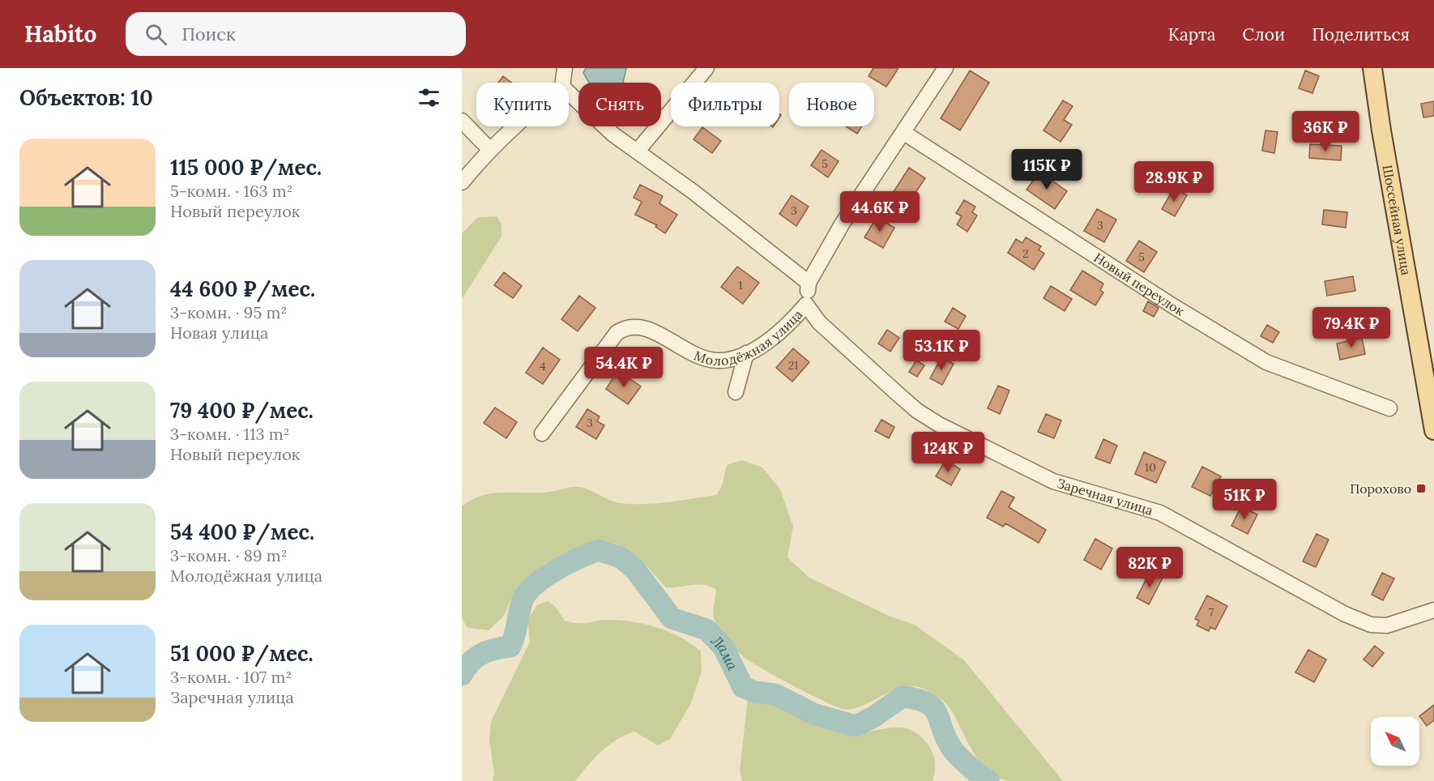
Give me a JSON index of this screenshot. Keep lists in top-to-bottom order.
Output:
{
  "streets": {
    "main road": ["Шоссейная улица"],
    "street": ["Новый переулок", "Молодёжная улица", "Заречная улица"]
  },
  "crossings": [
    ["Молодёжная улица", "Заречная улица"]
  ],
  "water": ["Лама"],
  "places": {
    "transit": ["Порохово"]
  },
  "house_numbers": [
    "5",
    "3",
    "3",
    "2",
    "5",
    "1",
    "21",
    "4",
    "3",
    "10",
    "7"
  ],
  "north": "top left",
  "page": {
    "header": "Habito",
    "search": "Поиск",
    "nav": ["Карта", "Слои", "Поделиться"],
    "heading": "Объектов: 10",
    "chip": [
      "Купить",
      "Снять",
      "Фильтры",
      "Новое"
    ],
    "price": [
      "36K ₽",
      "115K ₽",
      "28.9K ₽",
      "44.6K ₽",
      "79.4K ₽",
      "53.1K ₽",
      "54.4K ₽",
      "124K ₽",
      "51K ₽",
      "82K ₽"
    ],
    "list": [
      {
        "name": "115 000 ₽/мес.",
        "note": "5-комн. · 163 m² · Новый переулок"
      },
      {
        "name": "44 600 ₽/мес.",
        "note": "3-комн. · 95 m² · Новая улица"
      },
      {
        "name": "79 400 ₽/мес.",
        "note": "3-комн. · 113 m² · Новый переулок"
      },
      {
        "name": "54 400 ₽/мес.",
        "note": "3-комн. · 89 m² · Молодёжная улица"
      },
      {
        "name": "51 000 ₽/мес.",
        "note": "3-комн. · 107 m² · Заречная улица"
      }
    ]
  }
}
